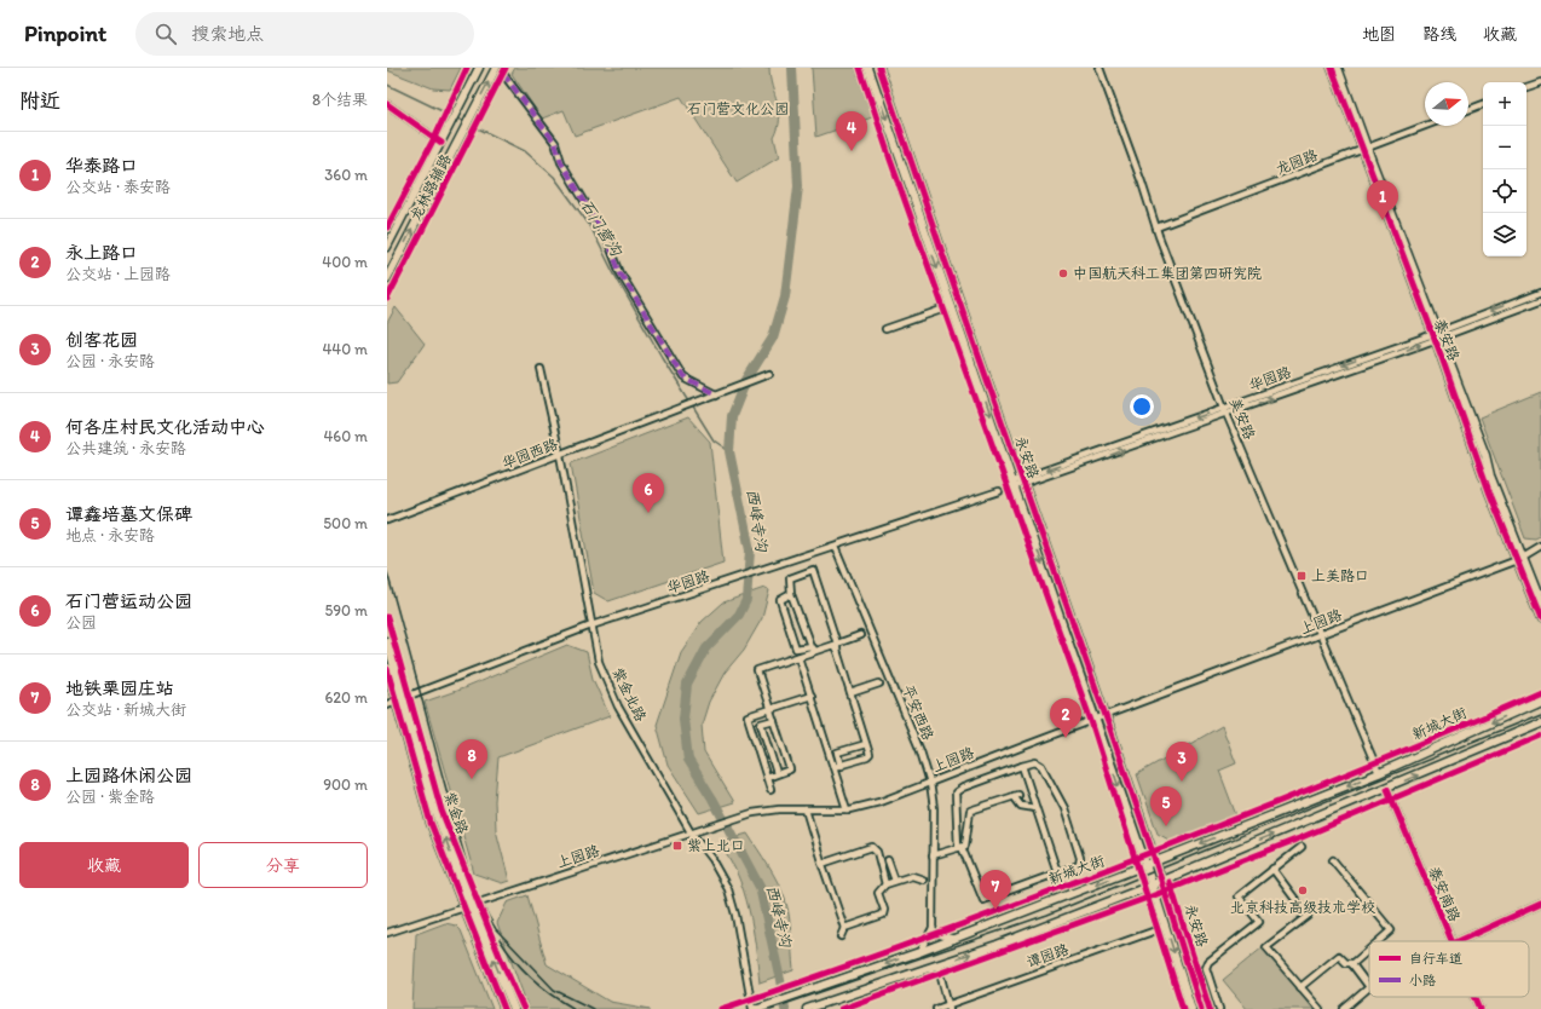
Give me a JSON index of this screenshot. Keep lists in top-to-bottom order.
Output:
{
  "streets": {
    "main road": [
      "泰安路",
      "永安路",
      "新城大街",
      "紫金路"
    ],
    "street": [
      "龙园路",
      "华园路",
      "美安路",
      "华园西路",
      "上园路",
      "紫金北路",
      "平安西路",
      "泰安南路",
      "谭园路"
    ],
    "cycle path": ["龙林路辅路"]
  },
  "crossings": [
    ["龙园路", "泰安路"],
    ["龙园路", "美安路"],
    ["泰安路", "华园路"],
    ["泰安路", "上园路"],
    ["华园路", "美安路"],
    ["华园路", "永安路"],
    ["华园路", "紫金北路"],
    ["华园路", "平安西路"],
    ["华园路", "紫金路"],
    ["美安路", "上园路"],
    ["美安路", "新城大街"],
    ["华园西路", "紫金北路"],
    ["永安路", "上园路"],
    ["永安路", "新城大街"],
    ["永安路", "谭园路"],
    ["上园路", "紫金北路"],
    ["上园路", "平安西路"],
    ["上园路", "紫金路"],
    ["紫金北路", "新城大街"]
  ],
  "water": ["石门营沟", "西峰寺沟"],
  "parks": ["石门营文化公园"],
  "places": {
    "other": ["中国航天科工集团第四研究院", "北京科技高级技术学校"],
    "transit": ["上美路口", "紫上北口"]
  },
  "legend": ["自行车道", "小路"],
  "north": "right",
  "page": {
    "header": "Pinpoint",
    "search": "搜索地点",
    "nav": ["地图", "路线", "收藏"],
    "heading": ["附近", "8个结果"],
    "map_buttons": ["+", "−"],
    "pins": [
      "4",
      "1",
      "6",
      "2",
      "8",
      "3",
      "5",
      "7"
    ],
    "list": [
      {
        "mark": "1",
        "name": "华泰路口",
        "note": "公交站 · 泰安路",
        "value": "360 m"
      },
      {
        "mark": "2",
        "name": "永上路口",
        "note": "公交站 · 上园路",
        "value": "400 m"
      },
      {
        "mark": "3",
        "name": "创客花园",
        "note": "公园 · 永安路",
        "value": "440 m"
      },
      {
        "mark": "4",
        "name": "何各庄村民文化活动中心",
        "note": "公共建筑 · 永安路",
        "value": "460 m"
      },
      {
        "mark": "5",
        "name": "谭鑫培墓文保碑",
        "note": "地点 · 永安路",
        "value": "500 m"
      },
      {
        "mark": "6",
        "name": "石门营运动公园",
        "note": "公园",
        "value": "590 m"
      },
      {
        "mark": "7",
        "name": "地铁栗园庄站",
        "note": "公交站 · 新城大街",
        "value": "620 m"
      },
      {
        "mark": "8",
        "name": "上园路休闲公园",
        "note": "公园 · 紫金路",
        "value": "900 m"
      }
    ],
    "buttons": ["收藏", "分享"]
  }
}
